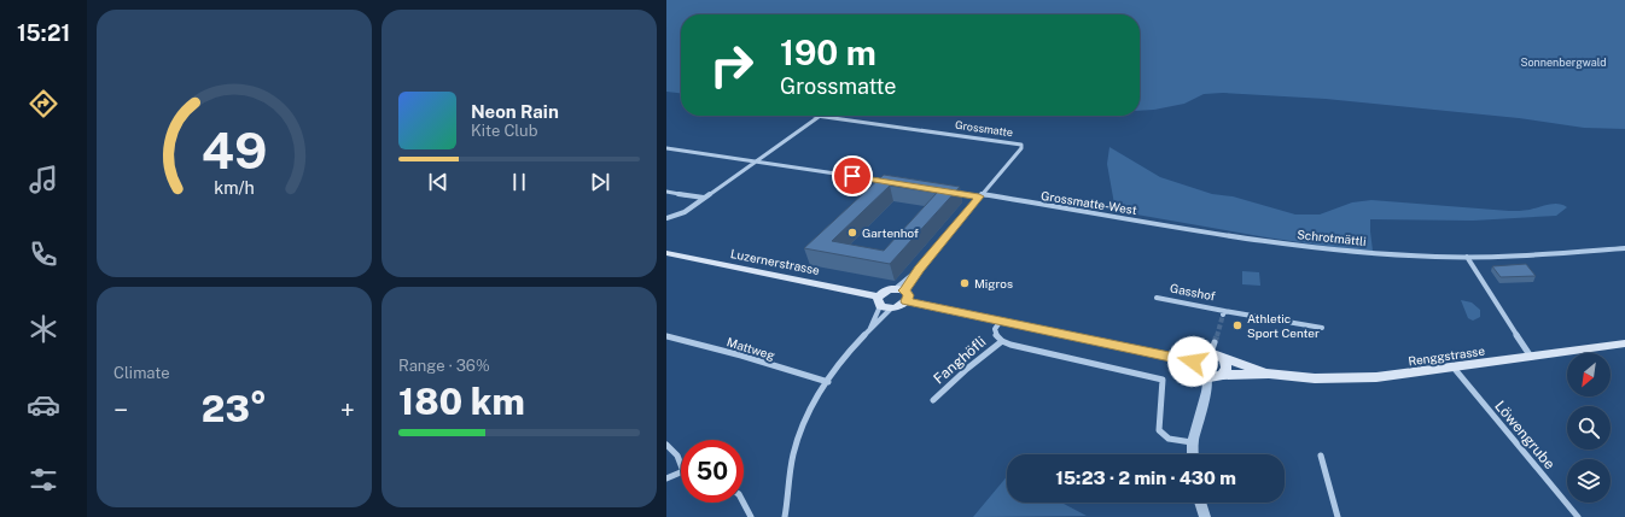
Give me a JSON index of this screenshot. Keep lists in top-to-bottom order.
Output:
{
  "streets": {
    "main road": ["Luzernerstrasse", "Renggstrasse"],
    "street": [
      "Grossmatte",
      "Grossmatte-West",
      "Schrotmättli",
      "Gasshof",
      "Mattweg",
      "Fanghöfli",
      "Löwengrube"
    ]
  },
  "crossings": [
    ["Grossmatte", "Grossmatte-West"],
    ["Grossmatte-West", "Schrotmättli"],
    ["Renggstrasse", "Löwengrube"]
  ],
  "parks": ["Sonnenbergwald"],
  "places": ["Gartenhof", "Migros", "Athletic Sport Center"],
  "north": "bottom left",
  "page": {
    "tabs": "15:21",
    "turn": ["190 m", "Grossmatte"],
    "song": ["Neon Rain", "Kite Club"],
    "tile": [
      "Climate",
      ["Range · 36%", "180 km"]
    ],
    "heat": ["−", "23°", "+"],
    "limit": "50",
    "trip": "15:23 · 2 min · 430 m",
    "gauge": ["49", "km/h"]
  }
}
